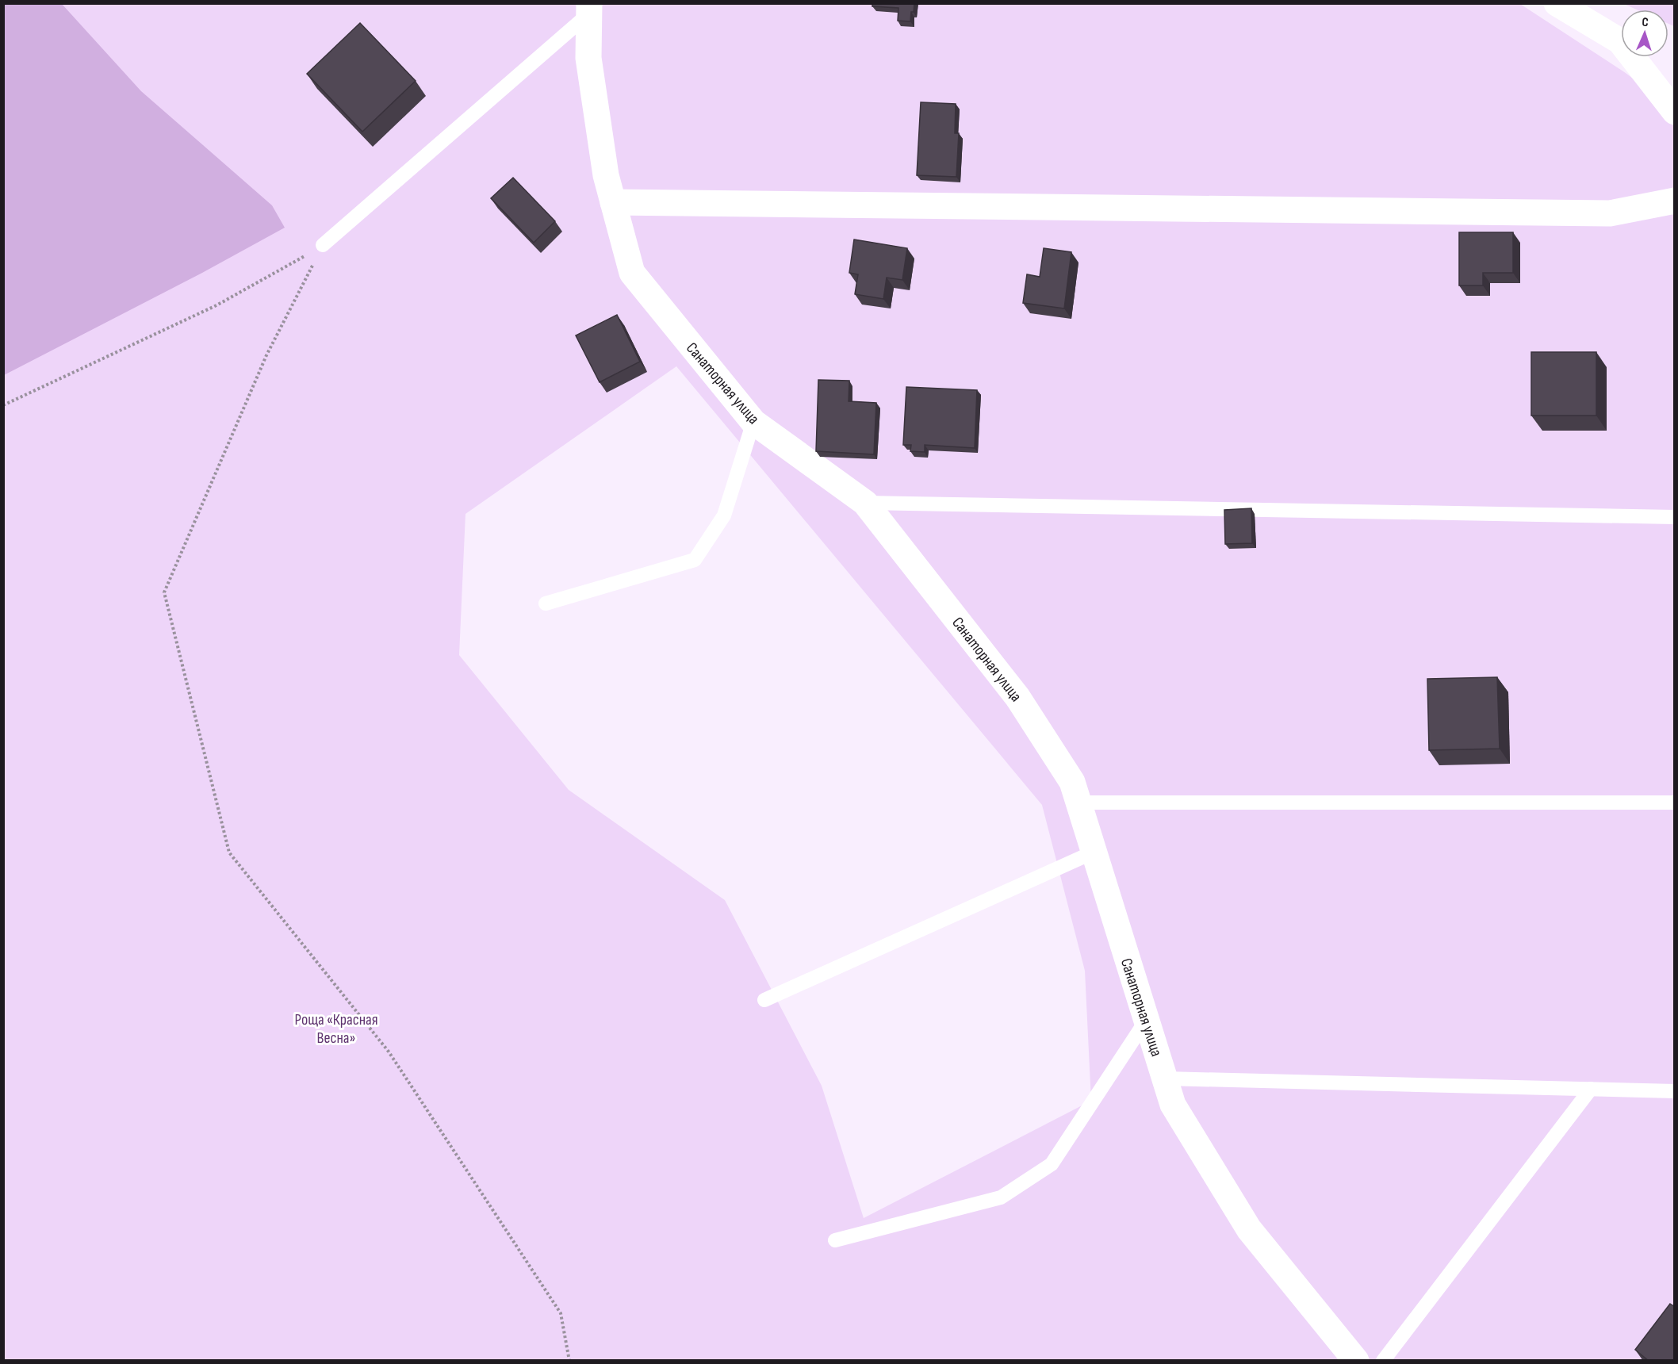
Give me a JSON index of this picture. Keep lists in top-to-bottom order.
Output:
{
  "streets": {
    "street": ["Санаторная улица"]
  },
  "parks": ["Роща «Красная Весна»"],
  "north": "top"
}
